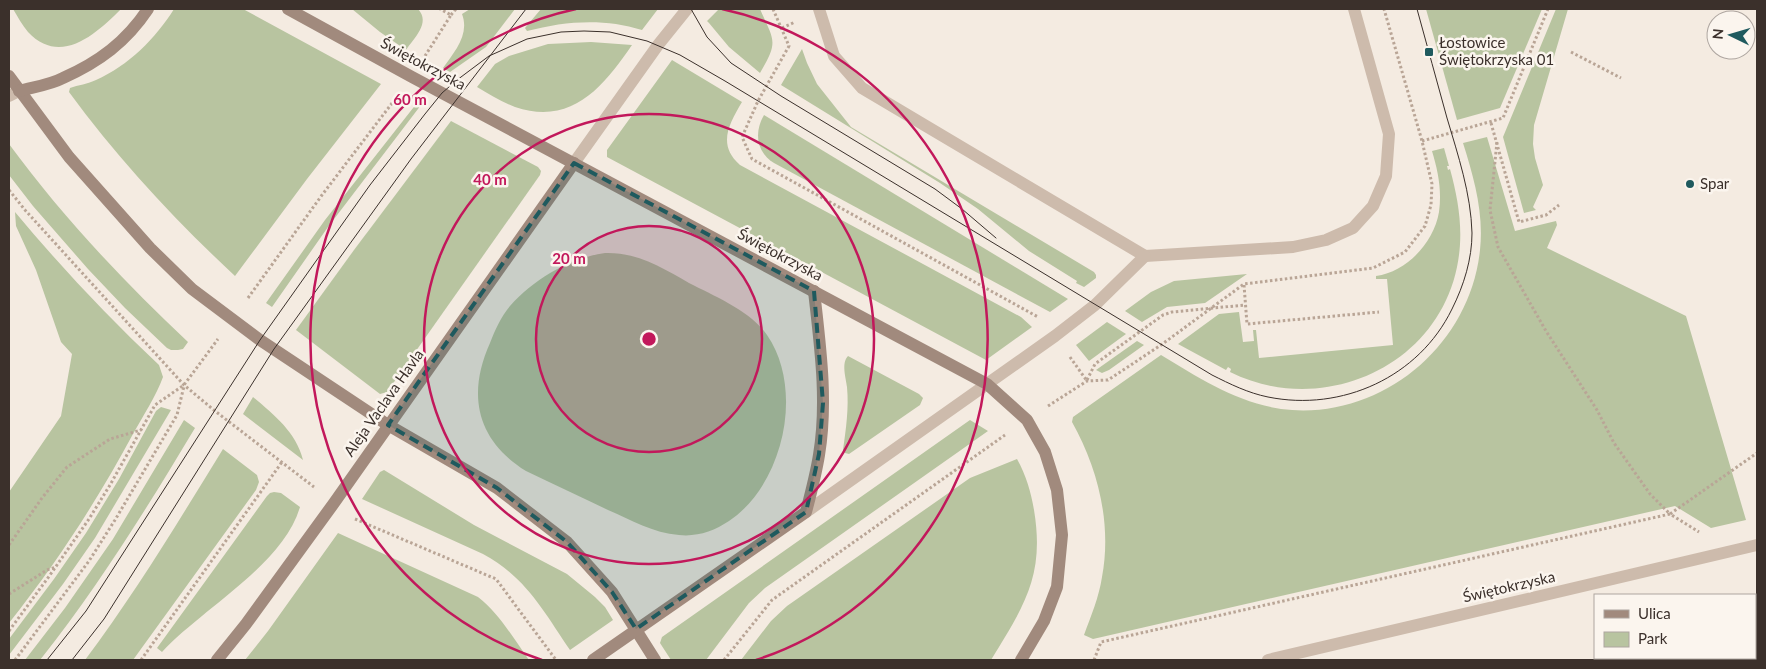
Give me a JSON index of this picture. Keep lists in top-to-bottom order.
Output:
{
  "streets": {
    "main road": ["Świętokrzyska", "Aleja Vaclava Havla"]
  },
  "crossings": [
    ["Świętokrzyska", "Aleja Vaclava Havla"]
  ],
  "places": {
    "transit": ["Łostowice Świętokrzyska 01"],
    "other": ["Spar"]
  },
  "legend": ["Ulica", "Park"],
  "north": "left",
  "rings": ["60 m", "40 m", "20 m"]
}
